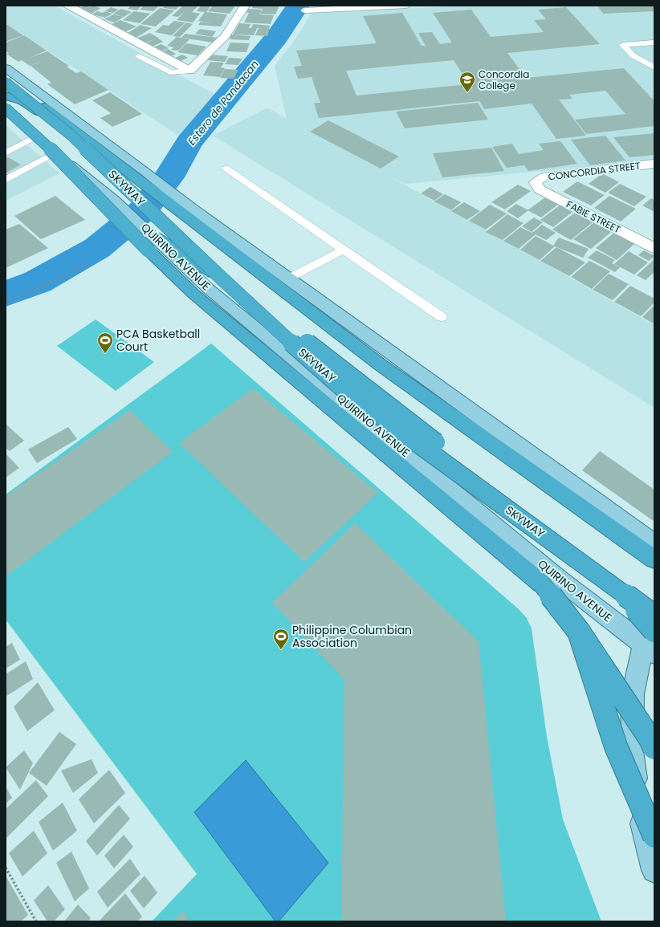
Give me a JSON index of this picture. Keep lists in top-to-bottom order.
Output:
{
  "streets": {
    "highway": ["SKYWAY"],
    "main road": ["QUIRINO AVENUE"],
    "street": ["CONCORDIA STREET", "FABIE STREET"]
  },
  "crossings": [
    ["CONCORDIA STREET", "FABIE STREET"]
  ],
  "water": ["Estero de Pandacan"],
  "places": {
    "school or university": ["Concordia College"],
    "sports": ["PCA Basketball Court", "Philippine Columbian Association"]
  }
}
